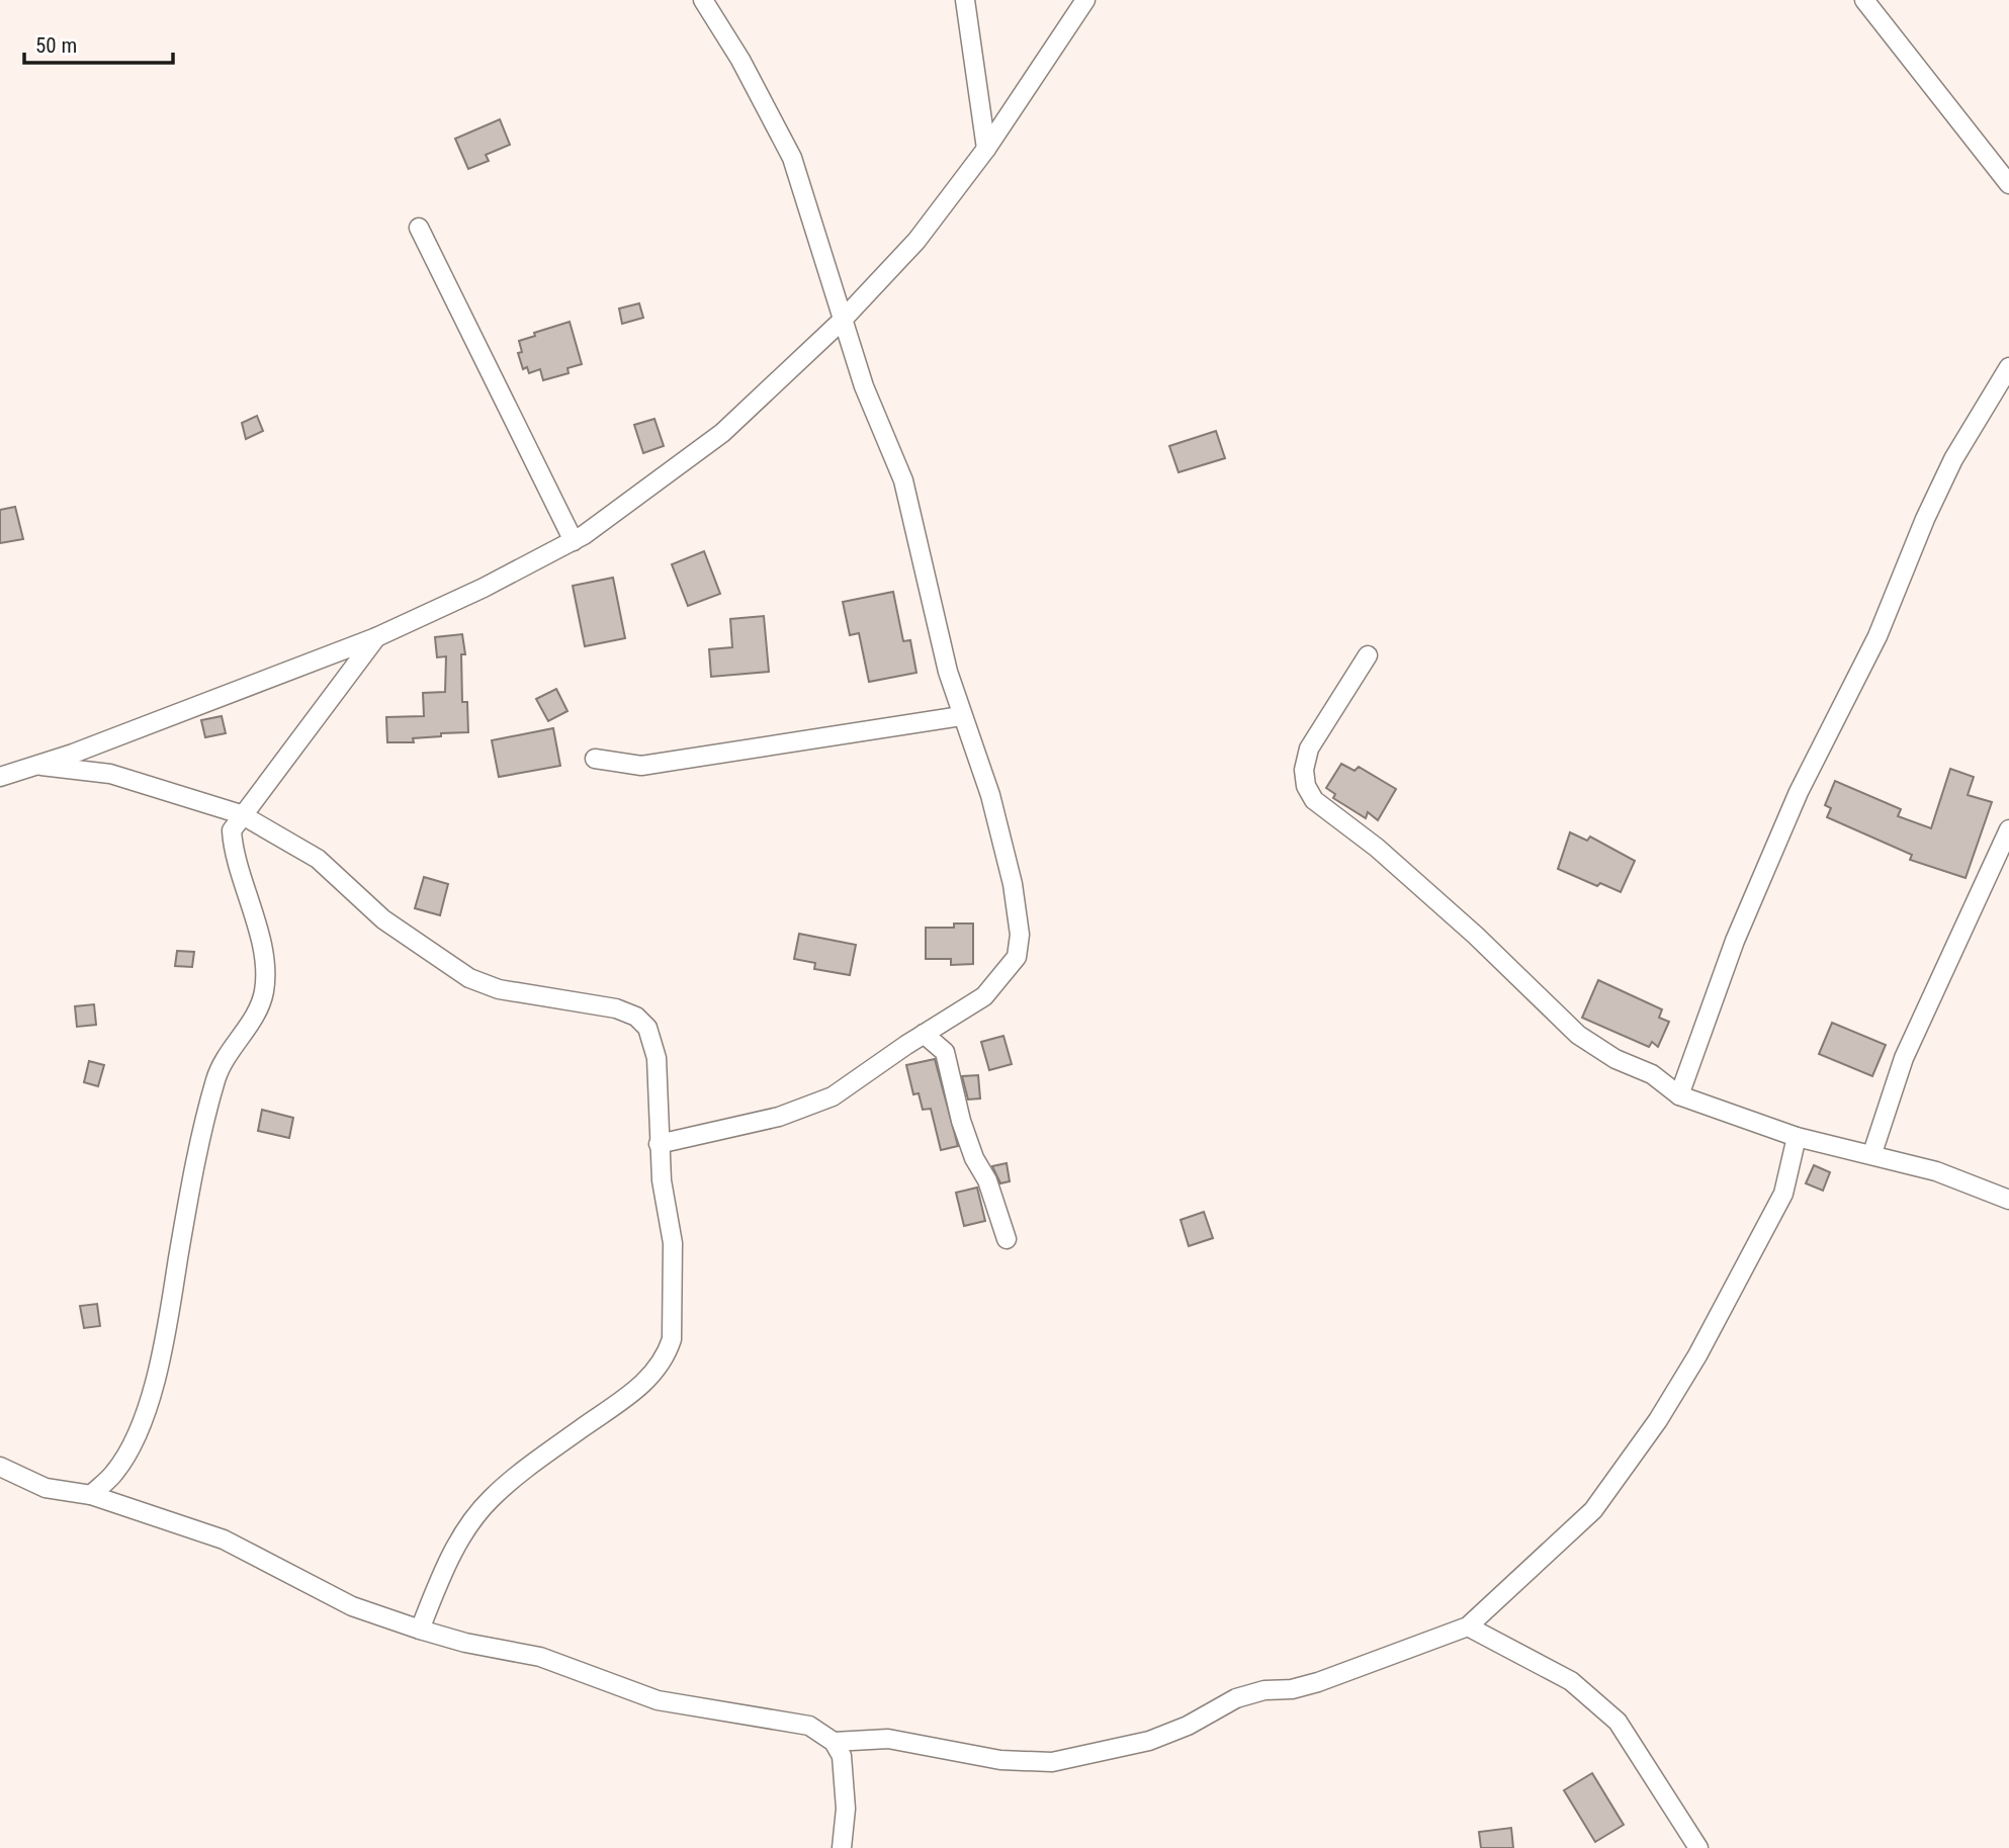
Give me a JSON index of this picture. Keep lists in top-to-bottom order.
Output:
{
  "scale_bar": "50 m"
}
